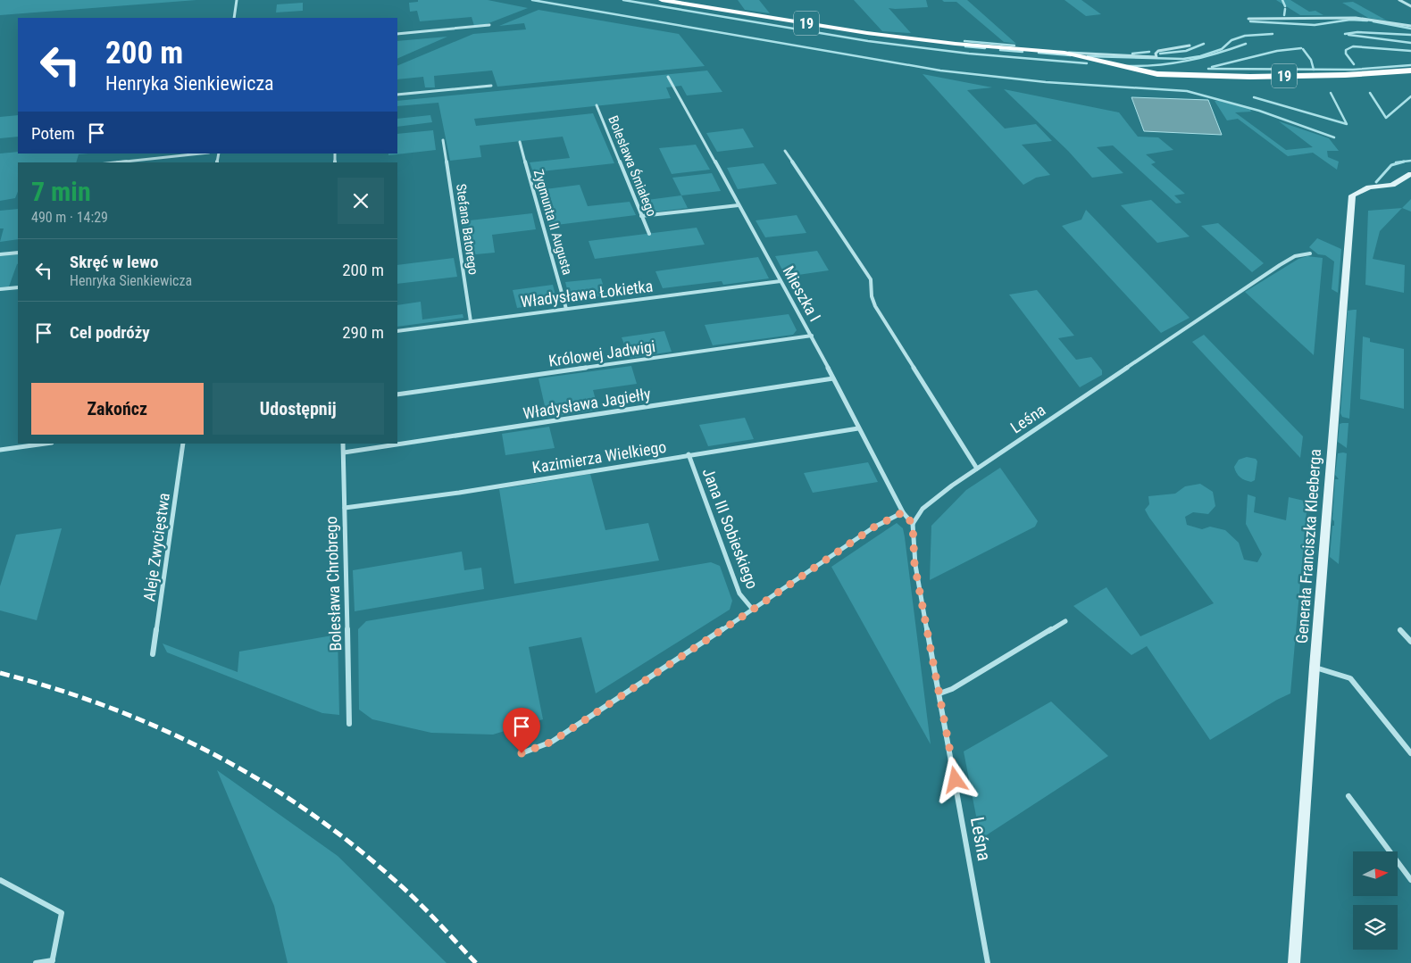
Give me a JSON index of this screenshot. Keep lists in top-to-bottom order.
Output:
{
  "streets": {
    "highway": ["19"],
    "main road": ["Generała Franciszka Kleeberga"],
    "street": [
      "Bolesława Śmiałego",
      "Zygmunta II Augusta",
      "Stefana Batorego",
      "Władysława Łokietka",
      "Mieszka I",
      "Królowej Jadwigi",
      "Władysława Jagiełły",
      "Leśna",
      "Kazimierza Wielkiego",
      "Jana III Sobieskiego",
      "Aleje Zwycięstwa",
      "Bolesława Chrobrego"
    ]
  },
  "crossings": [
    ["Zygmunta II Augusta", "Władysława Łokietka"],
    ["Stefana Batorego", "Władysława Łokietka"],
    ["Władysława Łokietka", "Mieszka I"],
    ["Mieszka I", "Królowej Jadwigi"],
    ["Mieszka I", "Władysława Jagiełły"],
    ["Mieszka I", "Leśna"],
    ["Mieszka I", "Kazimierza Wielkiego"],
    ["Władysława Jagiełły", "Bolesława Chrobrego"],
    ["Kazimierza Wielkiego", "Jana III Sobieskiego"],
    ["Kazimierza Wielkiego", "Bolesława Chrobrego"]
  ],
  "north": "right",
  "page": {
    "turn": ["200 m", "Henryka Sienkiewicza"],
    "then": "Potem",
    "heading": ["7 min", "490 m · 14:29"],
    "list": [
      {
        "name": "Skręć w lewo",
        "note": "Henryka Sienkiewicza",
        "value": "200 m"
      },
      {
        "name": "Cel podróży",
        "value": "290 m"
      }
    ],
    "buttons": ["Zakończ", "Udostępnij"]
  }
}
